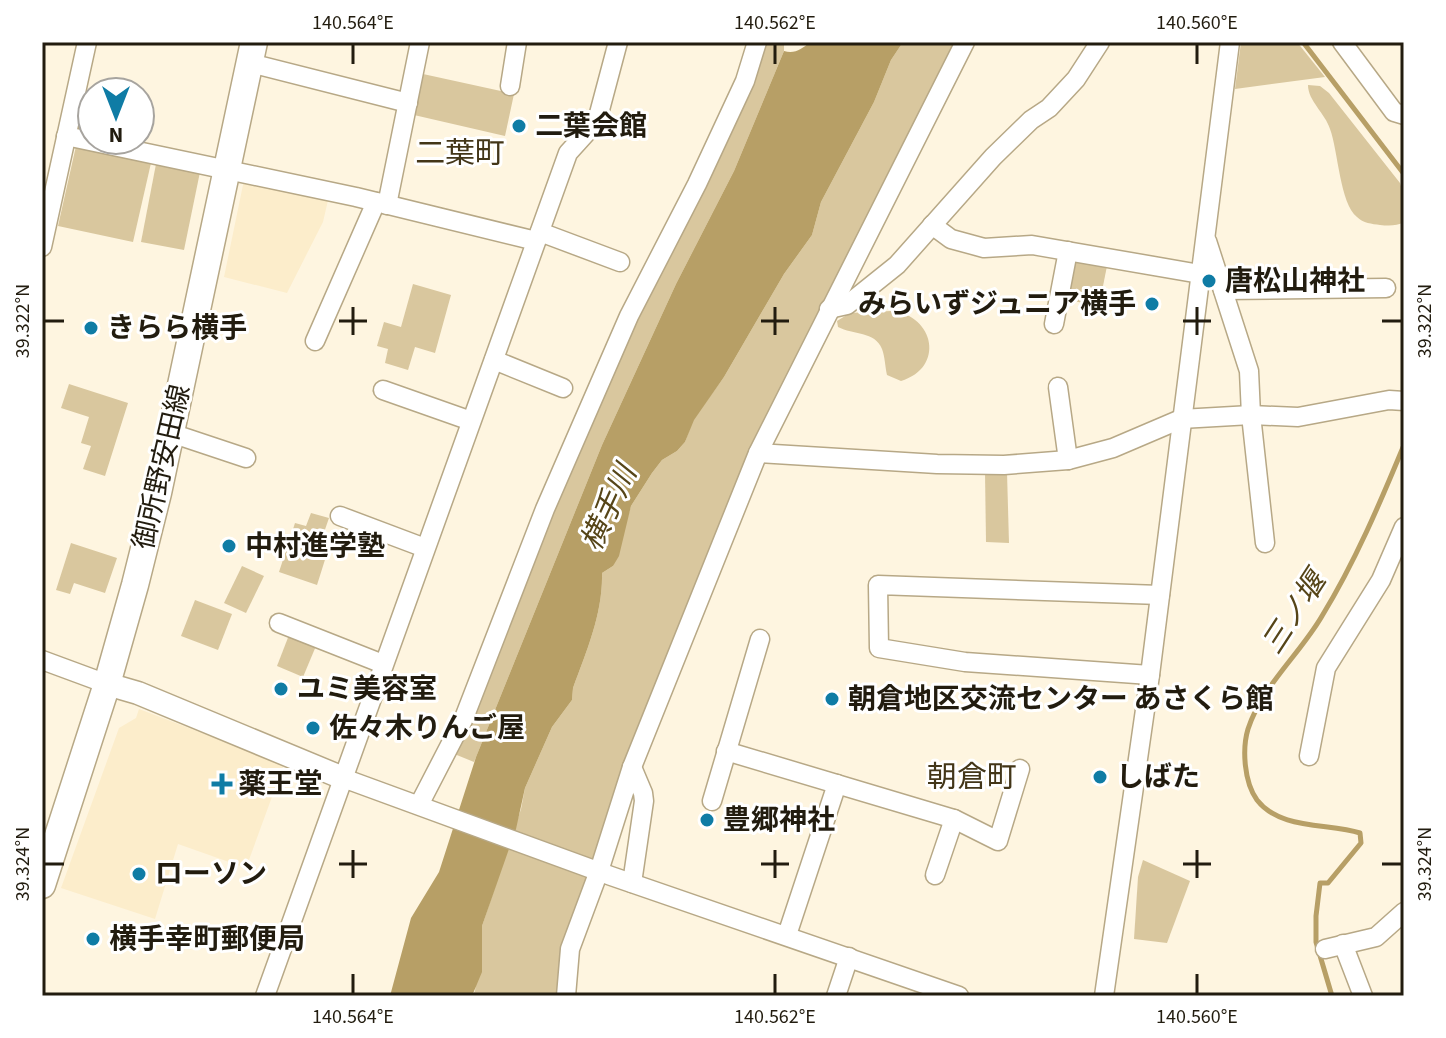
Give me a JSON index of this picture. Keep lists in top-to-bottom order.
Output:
{
  "streets": {
    "main road": ["御所野安田線"]
  },
  "districts": ["二葉町", "朝倉町"],
  "water": ["横手川", "三ノ堰"],
  "places": {
    "other": [
      "二葉会館",
      "唐松山神社",
      "みらいずジュニア横手",
      "きらら横手",
      "中村進学塾",
      "ユミ美容室",
      "朝倉地区交流センター あさくら館",
      "佐々木りんご屋",
      "しばた",
      "豊郷神社",
      "ローソン",
      "横手幸町郵便局"
    ],
    "health": ["薬王堂"]
  },
  "north": "bottom",
  "coordinates": [
    "140.564°E",
    "140.562°E",
    "140.560°E",
    "39.322°N",
    "39.324°N"
  ]
}
